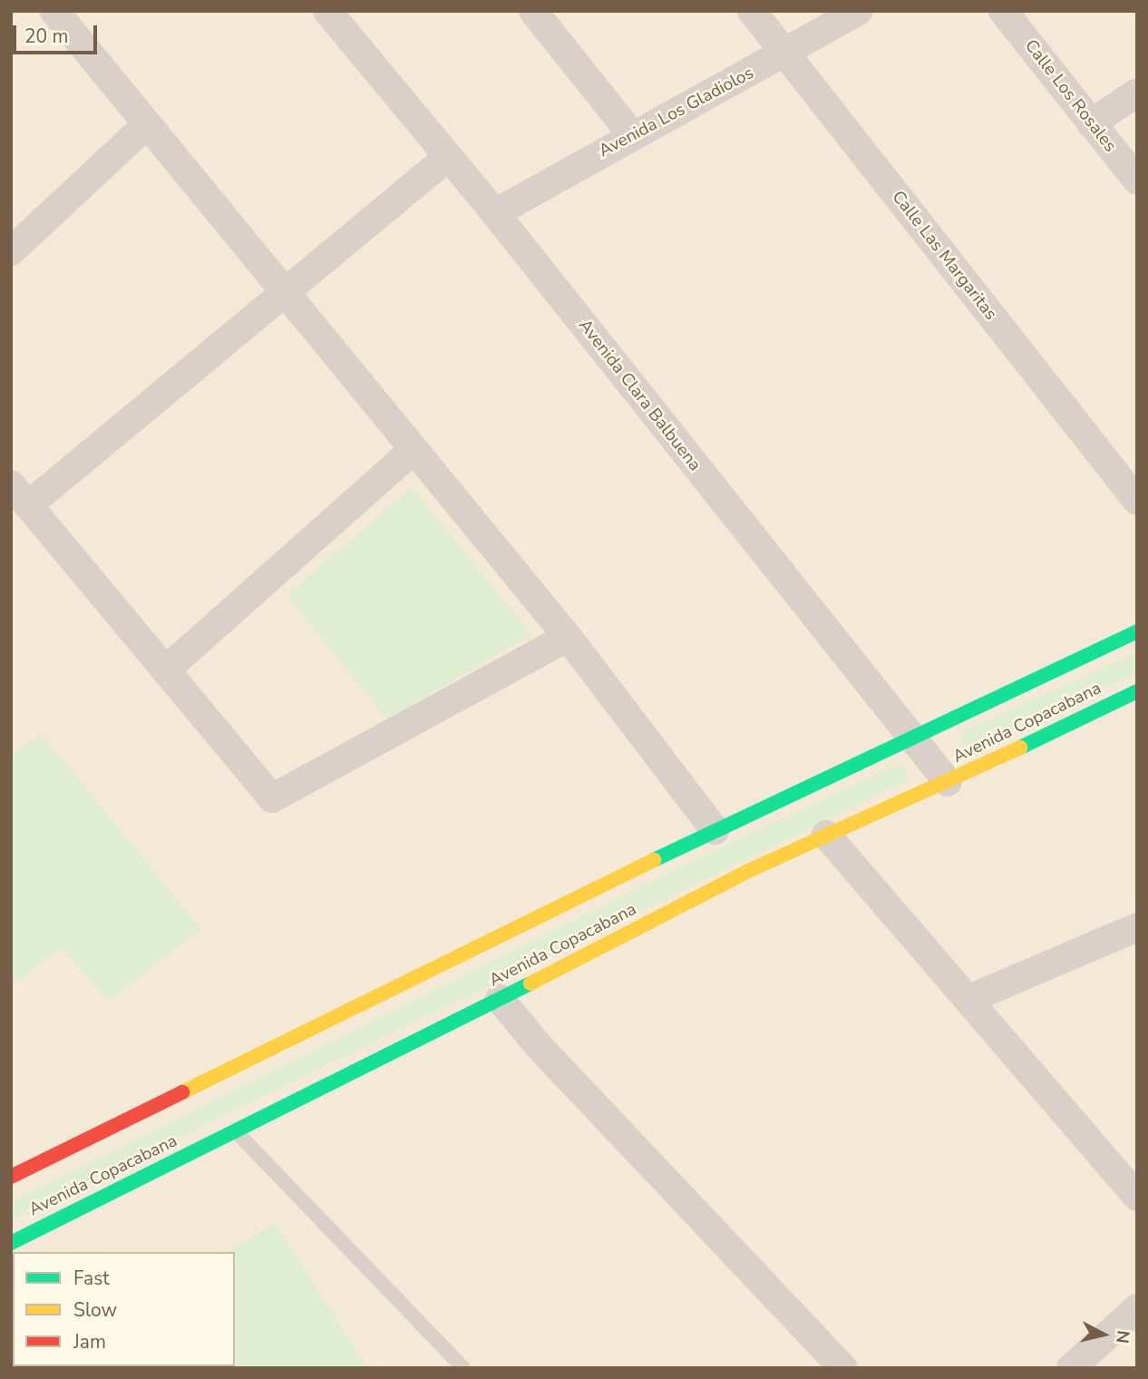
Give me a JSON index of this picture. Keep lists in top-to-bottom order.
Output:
{
  "streets": {
    "main road": ["Avenida Copacabana"],
    "street": [
      "Calle Los Rosales",
      "Avenida Los Gladiolos",
      "Calle Las Margaritas",
      "Avenida Clara Balbuena"
    ]
  },
  "crossings": [
    ["Avenida Los Gladiolos", "Calle Las Margaritas"],
    ["Avenida Los Gladiolos", "Avenida Clara Balbuena"],
    ["Avenida Clara Balbuena", "Avenida Copacabana"]
  ],
  "legend": ["Fast", "Slow", "Jam"],
  "scale_bar": "20 m",
  "north": "right"
}
